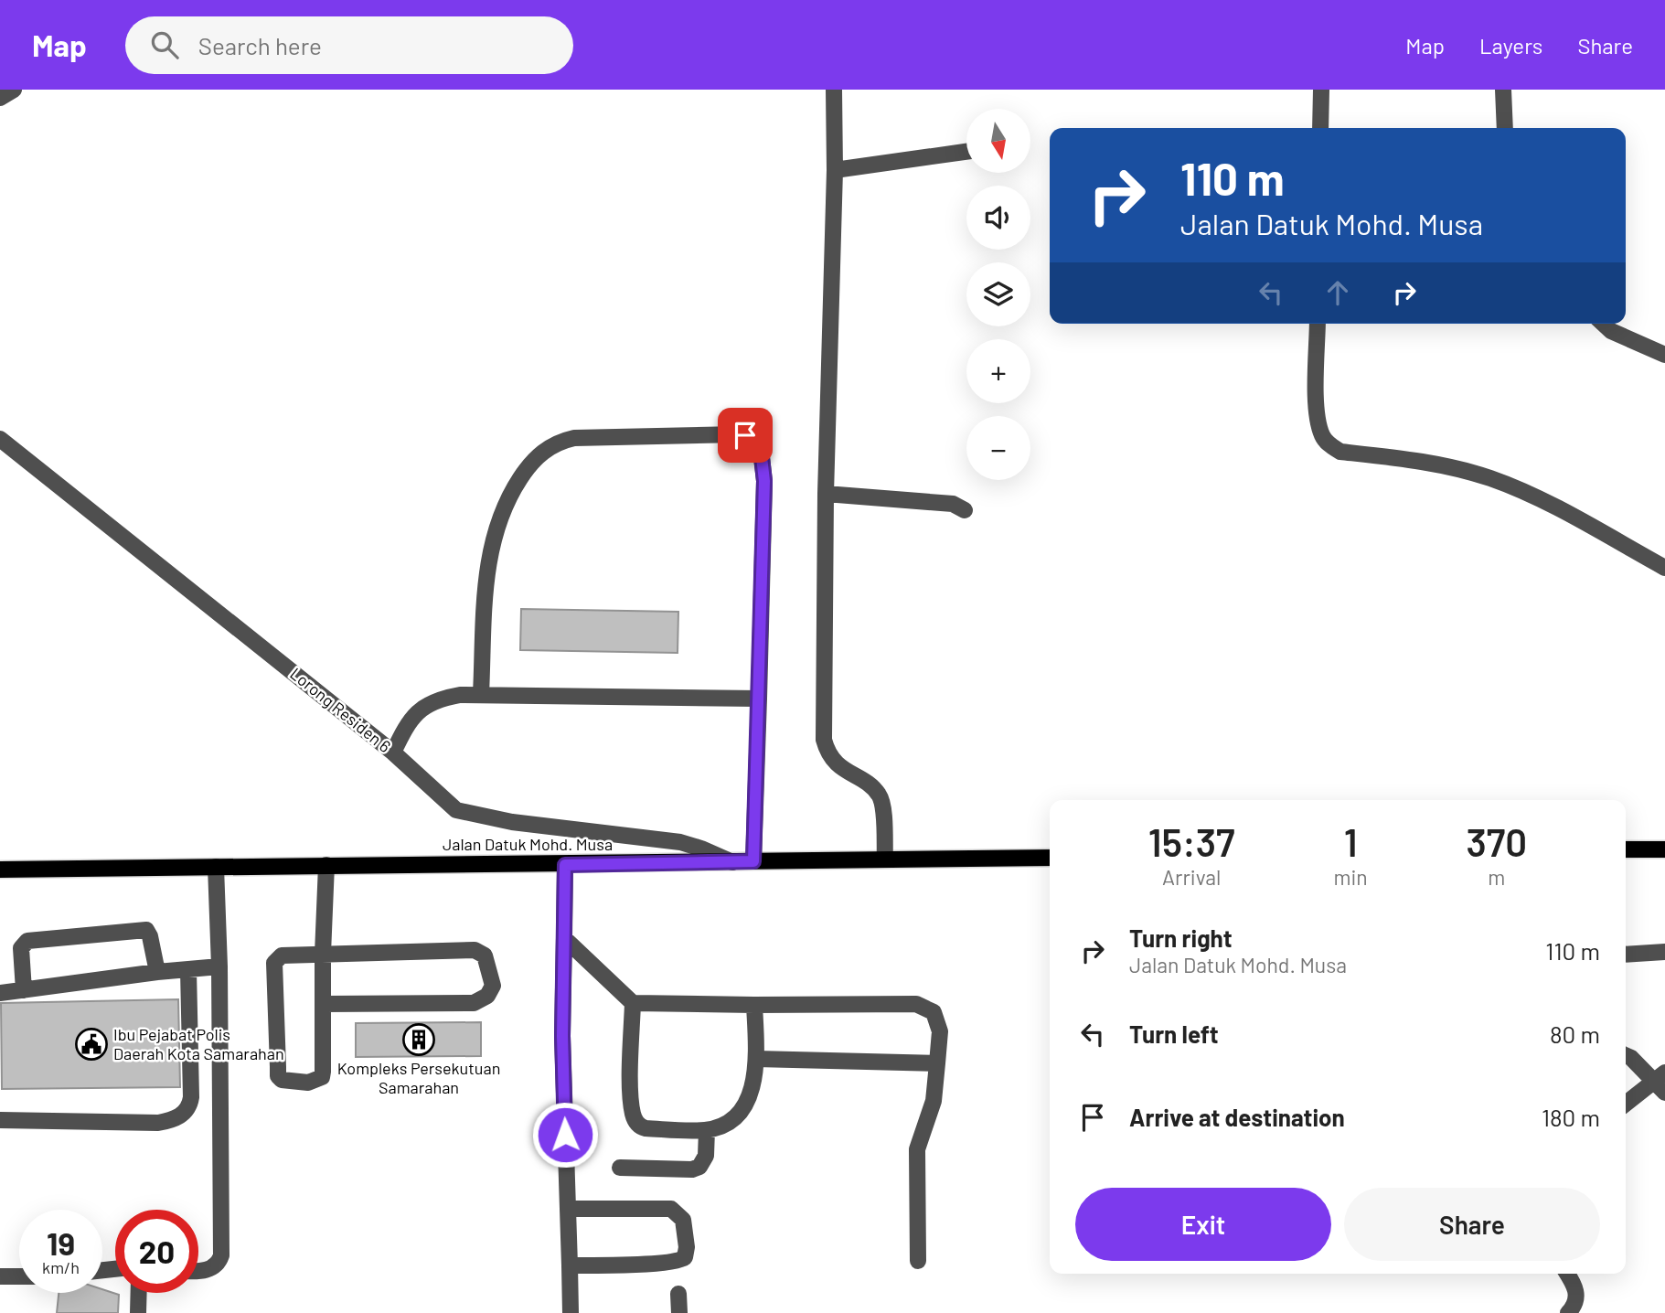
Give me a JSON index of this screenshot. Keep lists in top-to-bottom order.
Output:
{
  "streets": {
    "main road": ["Jalan Datuk Mohd. Musa"],
    "street": ["Lorong Residen 6"]
  },
  "crossings": [
    ["Lorong Residen 6", "Jalan Datuk Mohd. Musa"]
  ],
  "places": {
    "building": ["Kompleks Persekutuan Samarahan"],
    "public building": ["Ibu Pejabat Polis Daerah Kota Samarahan"]
  },
  "north": "bottom",
  "page": {
    "header": "Map",
    "search": "Search here",
    "nav": ["Map", "Layers", "Share"],
    "map_buttons": ["+", "−"],
    "turn": ["110 m", "Jalan Datuk Mohd. Musa"],
    "eta": [
      "15:37",
      "Arrival",
      "1",
      "min",
      "370",
      "m"
    ],
    "list": [
      {
        "name": "Turn right",
        "note": "Jalan Datuk Mohd. Musa",
        "value": "110 m"
      },
      {
        "name": "Turn left",
        "value": "80 m"
      },
      {
        "name": "Arrive at destination",
        "value": "180 m"
      }
    ],
    "buttons": ["Exit", "Share"],
    "speed": "19 km/h",
    "limit": "20"
  }
}
